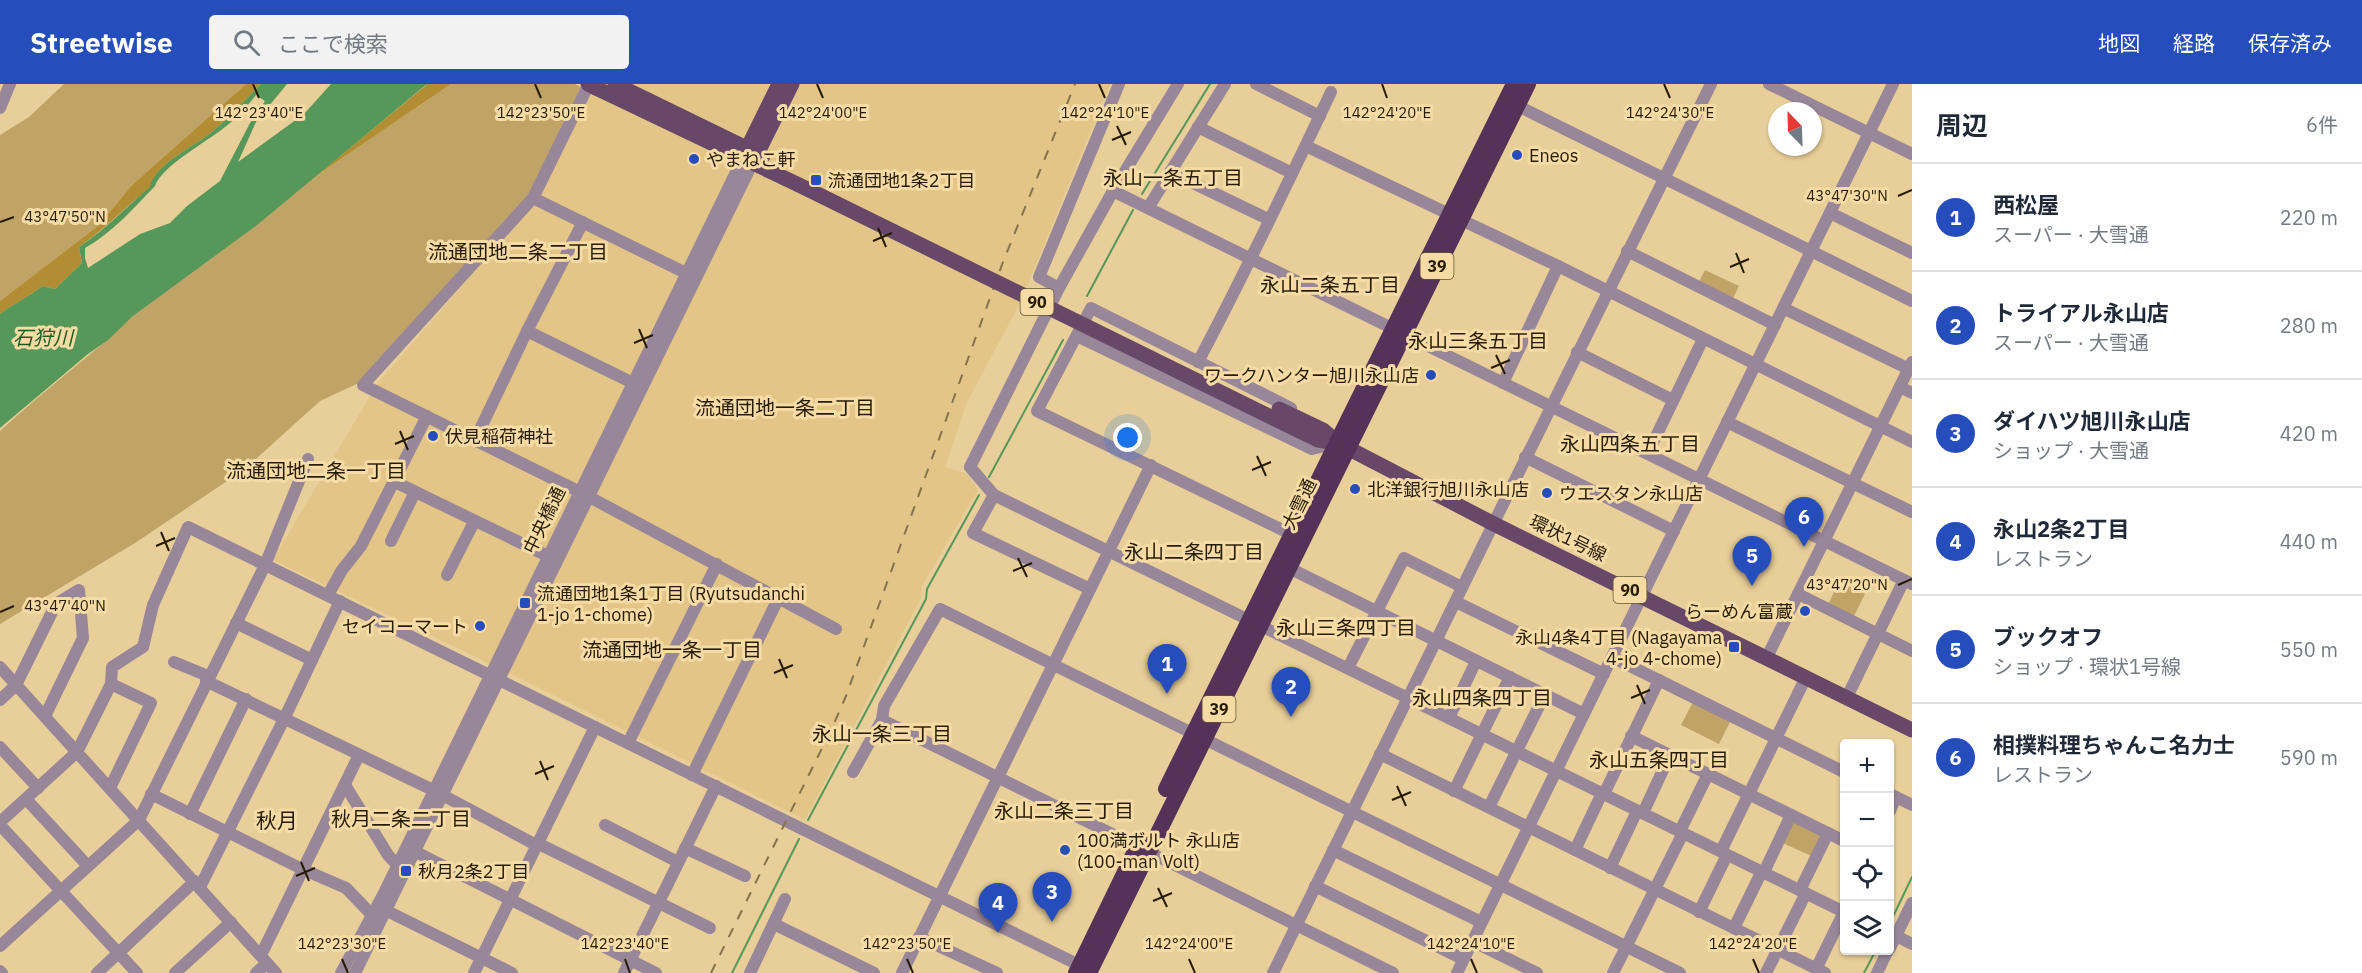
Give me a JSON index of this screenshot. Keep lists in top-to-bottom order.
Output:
{
  "streets": {
    "highway": ["39", "大雪通"],
    "main road": ["90", "中央橋通", "環状1号線"]
  },
  "crossings": [
    ["90", "中央橋通"],
    ["90", "環状1号線"],
    ["大雪通", "環状1号線"],
    ["中央橋通", "環状1号線"]
  ],
  "districts": [
    "永山一条五丁目",
    "流通団地二条二丁目",
    "永山二条五丁目",
    "永山三条五丁目",
    "流通団地一条二丁目",
    "永山四条五丁目",
    "流通団地二条一丁目",
    "永山二条四丁目",
    "永山三条四丁目",
    "流通団地一条一丁目",
    "永山四条四丁目",
    "永山一条三丁目",
    "永山五条四丁目",
    "永山二条三丁目",
    "秋月二条二丁目",
    "秋月"
  ],
  "water": ["石狩川"],
  "places": {
    "other": [
      "Eneos",
      "やまねこ軒",
      "ワークハンター旭川永山店",
      "伏見稲荷神社",
      "北洋銀行旭川永山店",
      "ウエスタン永山店",
      "らーめん富蔵",
      "セイコーマート",
      "100満ボルト 永山店 (100-man Volt)"
    ],
    "transit": [
      "流通団地1条2丁目",
      "流通団地1条1丁目 (Ryutsudanchi 1-jo 1-chome)",
      "永山4条4丁目 (Nagayama 4-jo 4-chome)",
      "秋月2条2丁目"
    ]
  },
  "north": "top left",
  "page": {
    "header": "Streetwise",
    "search": "ここで検索",
    "nav": ["地図", "経路", "保存済み"],
    "heading": ["周辺", "6件"],
    "list": [
      {
        "mark": "1",
        "name": "西松屋",
        "note": "スーパー · 大雪通",
        "value": "220 m"
      },
      {
        "mark": "2",
        "name": "トライアル永山店",
        "note": "スーパー · 大雪通",
        "value": "280 m"
      },
      {
        "mark": "3",
        "name": "ダイハツ旭川永山店",
        "note": "ショップ · 大雪通",
        "value": "420 m"
      },
      {
        "mark": "4",
        "name": "永山2条2丁目",
        "note": "レストラン",
        "value": "440 m"
      },
      {
        "mark": "5",
        "name": "ブックオフ",
        "note": "ショップ · 環状1号線",
        "value": "550 m"
      },
      {
        "mark": "6",
        "name": "相撲料理ちゃんこ名力士",
        "note": "レストラン",
        "value": "590 m"
      }
    ],
    "pins": [
      "6",
      "5",
      "1",
      "2",
      "3",
      "4"
    ],
    "map_buttons": ["+", "−"]
  },
  "coordinates": [
    "142°23'40\"E",
    "142°23'50\"E",
    "142°24'00\"E",
    "142°24'10\"E",
    "142°24'20\"E",
    "142°24'30\"E",
    "43°47'30\"N",
    "43°47'50\"N",
    "43°47'20\"N",
    "43°47'40\"N",
    "142°23'30\"E"
  ]
}
